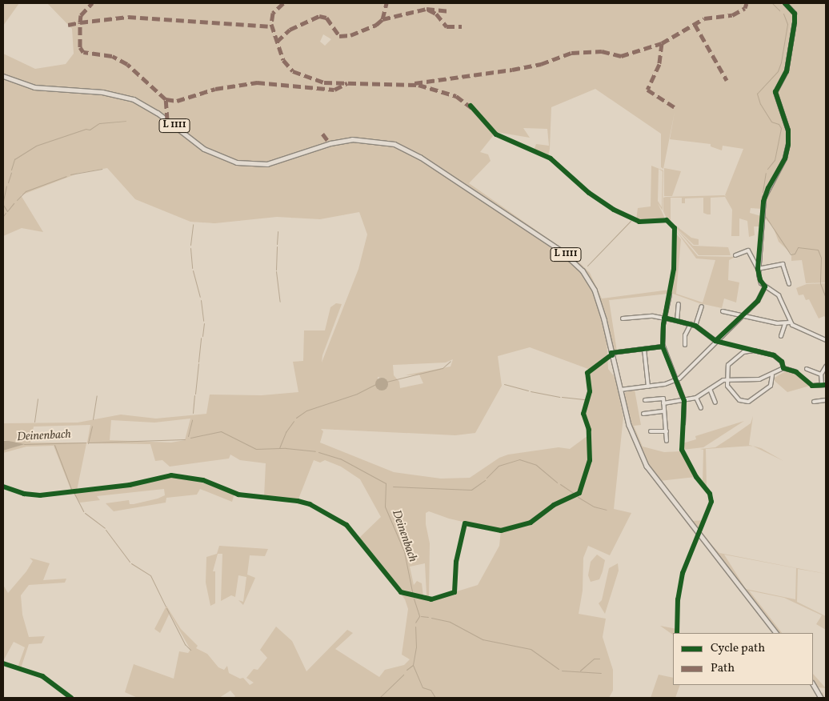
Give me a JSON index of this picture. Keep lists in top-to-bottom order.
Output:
{
  "streets": {
    "main road": ["L 1111"]
  },
  "water": ["Deinenbach"],
  "legend": ["Cycle path", "Path"]
}
